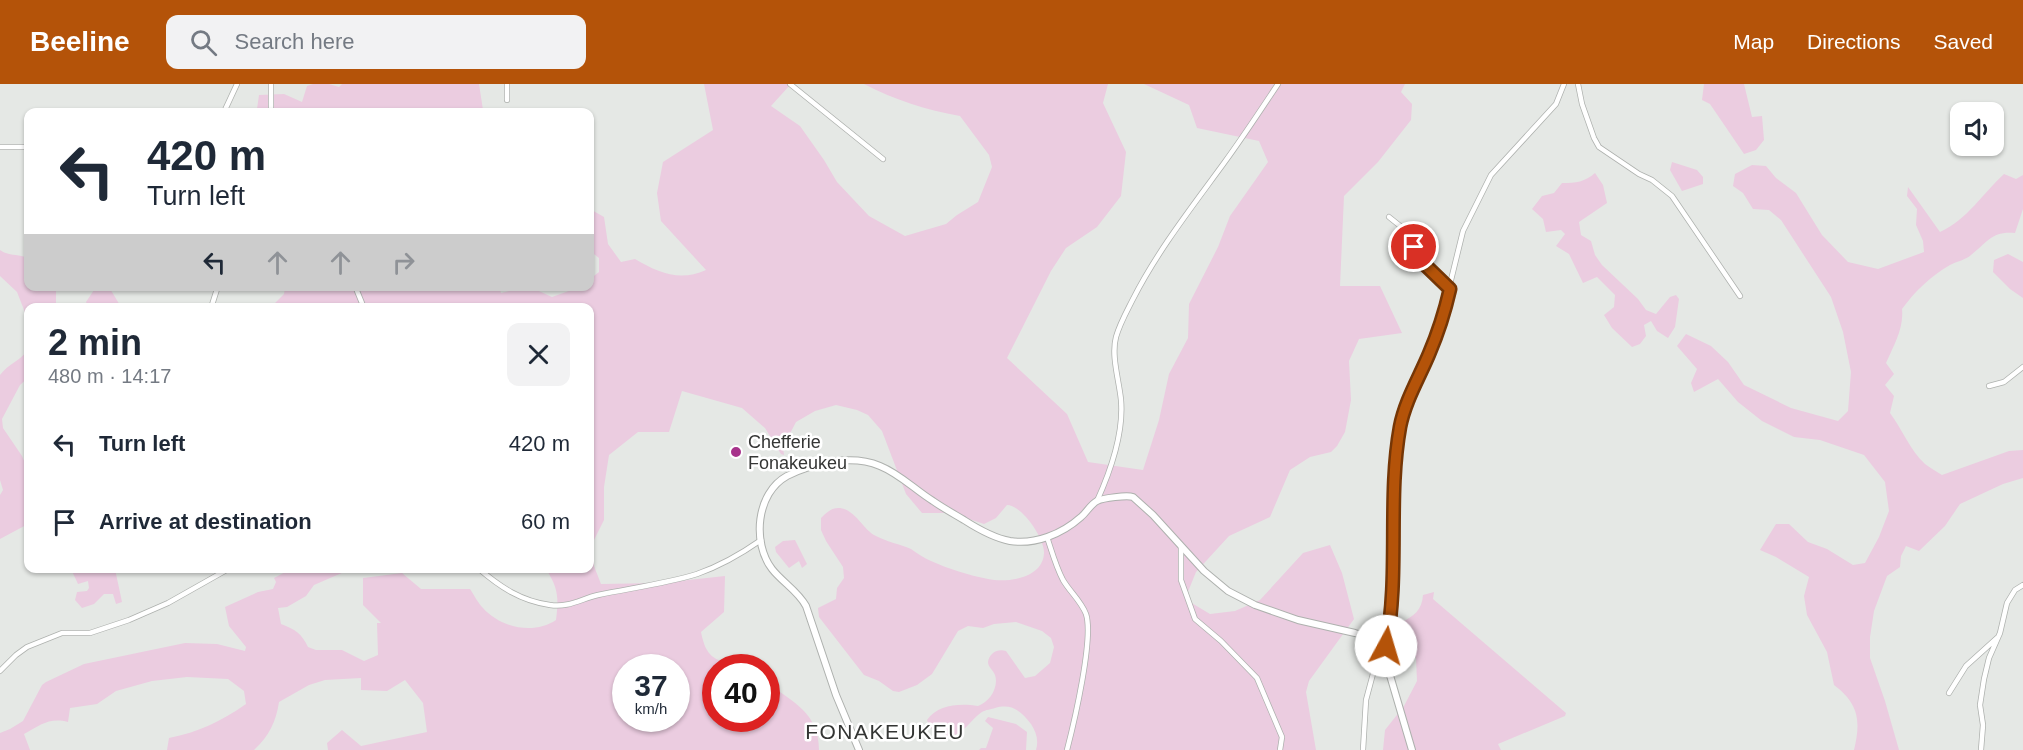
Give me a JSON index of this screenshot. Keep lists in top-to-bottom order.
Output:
{
  "districts": ["FONAKEUKEU"],
  "places": ["Chefferie Fonakeukeu"],
  "page": {
    "header": "Beeline",
    "search": "Search here",
    "nav": ["Map", "Directions", "Saved"],
    "turn": ["420 m", "Turn left"],
    "heading": ["2 min", "480 m · 14:17"],
    "list": [
      {
        "name": "Turn left",
        "value": "420 m"
      },
      {
        "name": "Arrive at destination",
        "value": "60 m"
      }
    ],
    "speed": "37 km/h",
    "limit": "40"
  }
}
